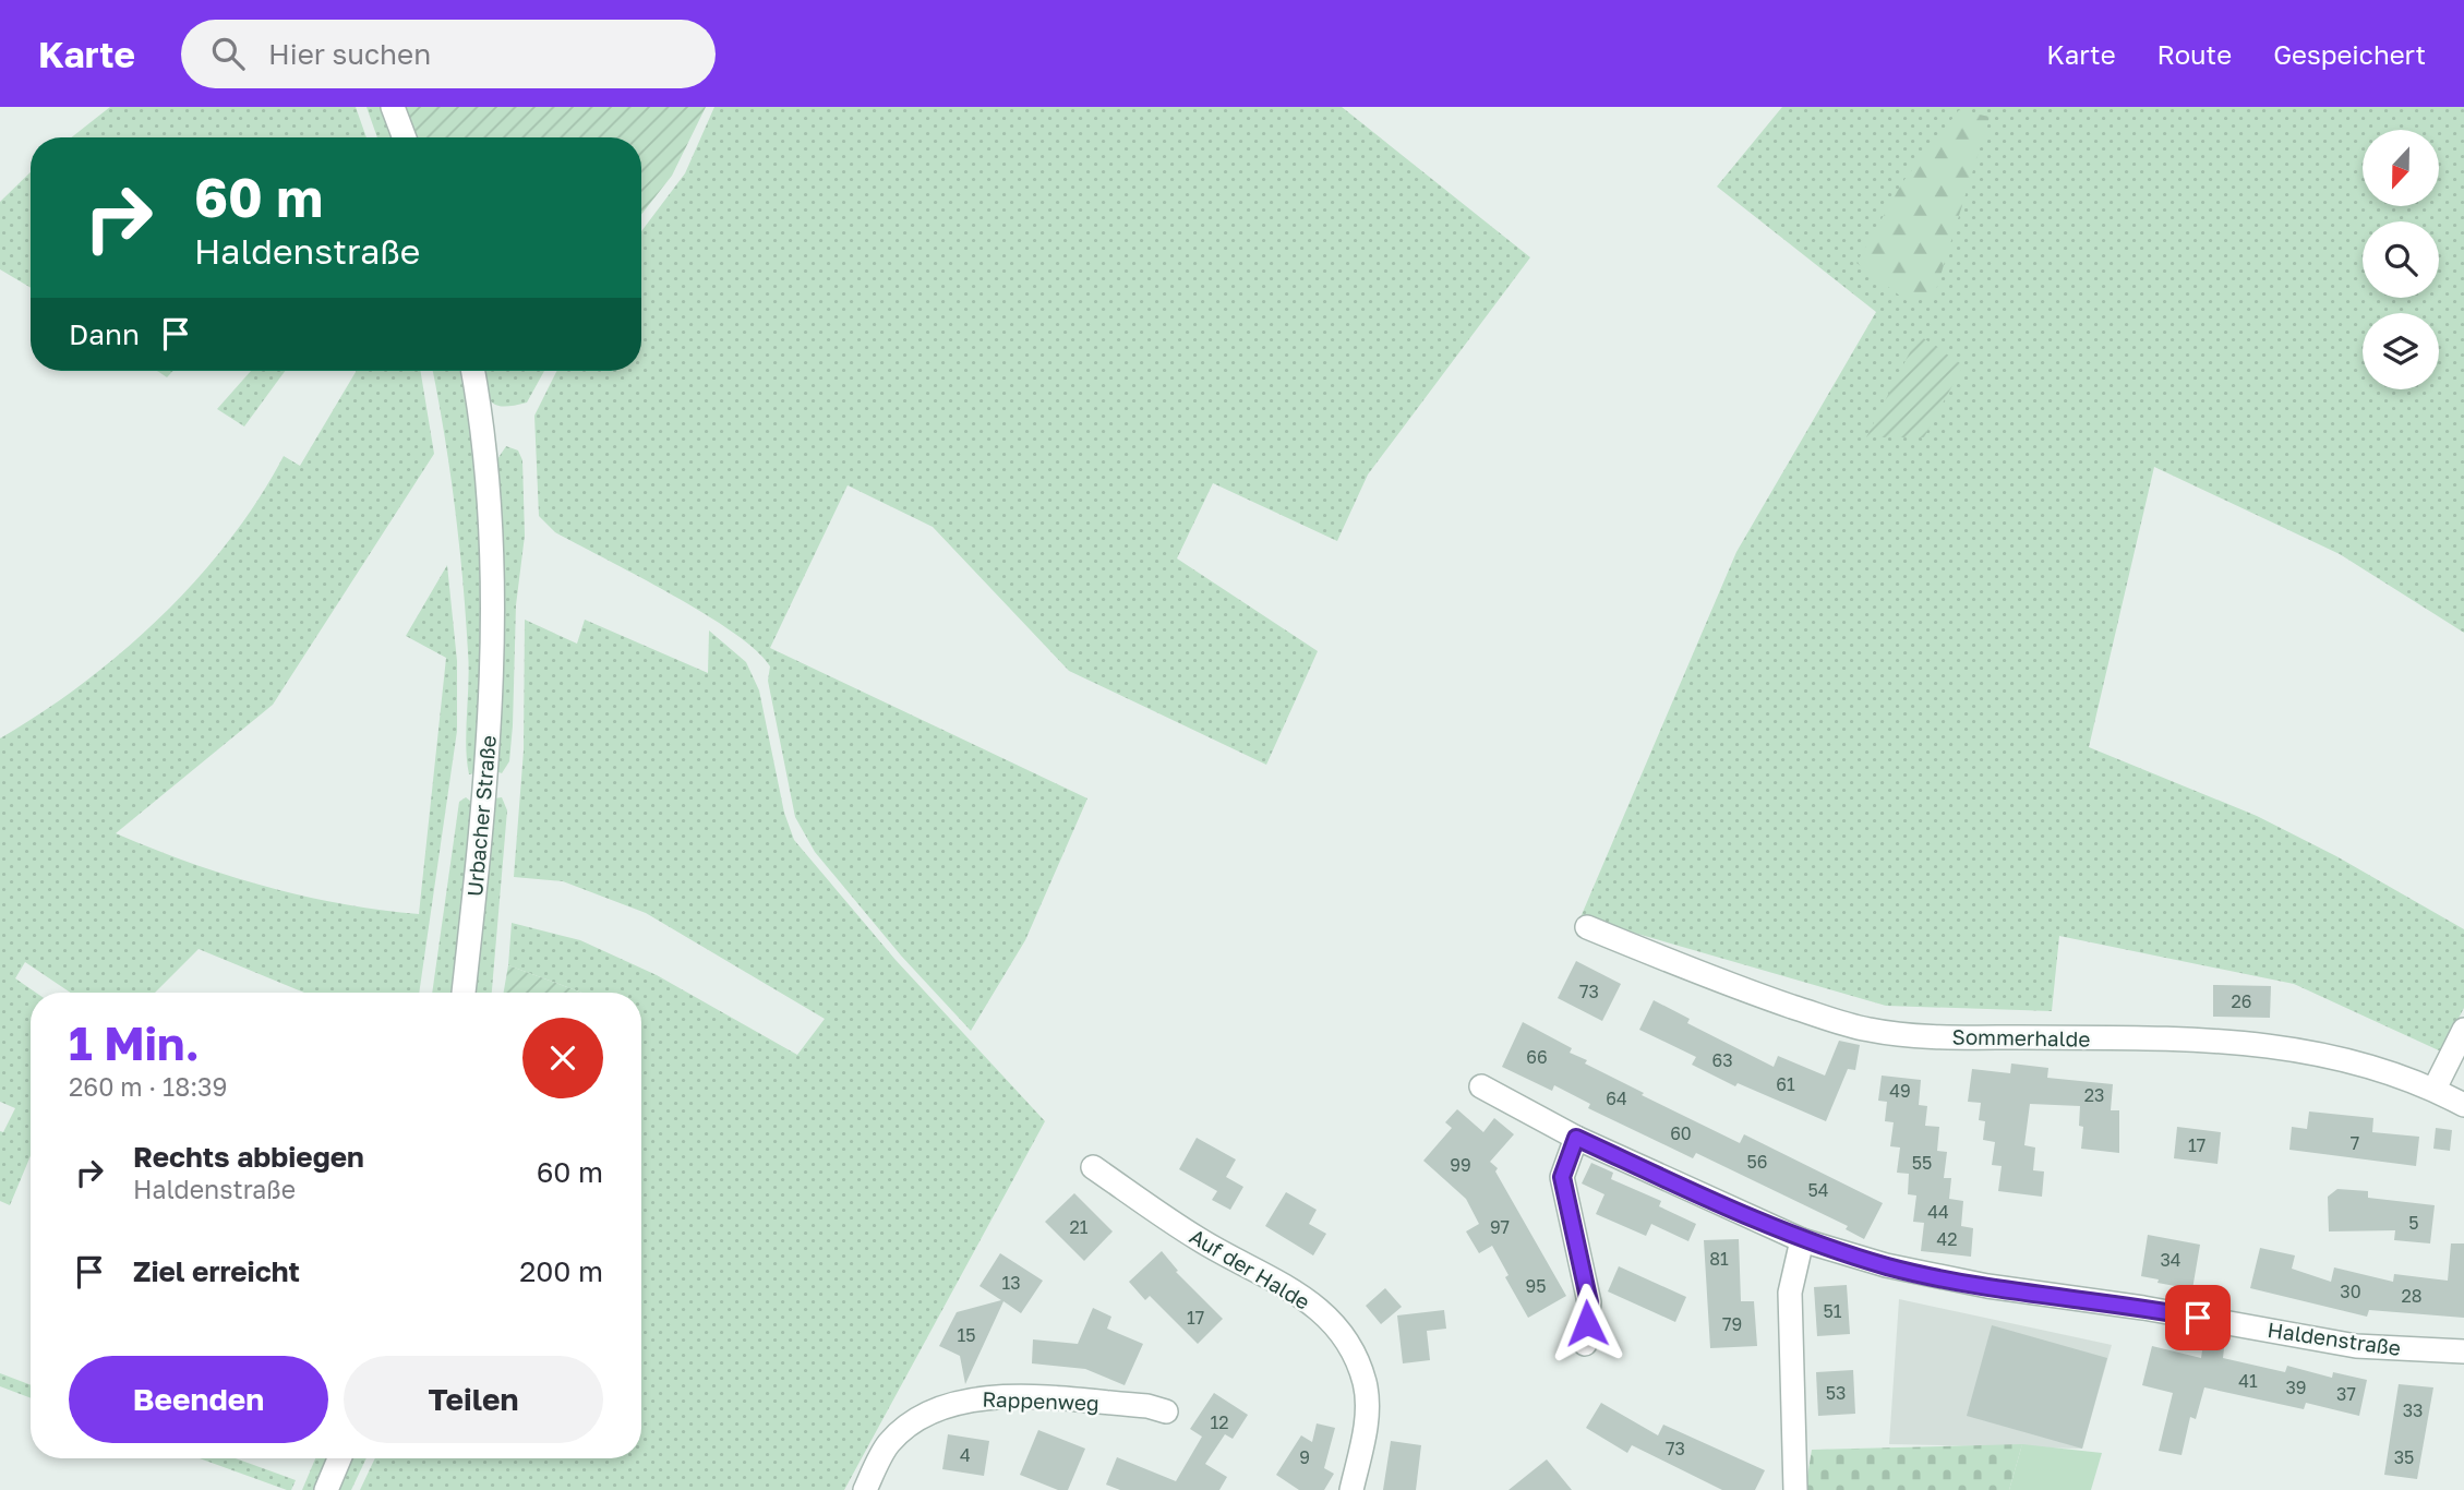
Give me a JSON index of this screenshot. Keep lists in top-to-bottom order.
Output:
{
  "streets": {
    "street": [
      "Urbacher Straße",
      "Sommerhalde",
      "Auf der Halde",
      "Haldenstraße",
      "Rappenweg"
    ]
  },
  "house_numbers": [
    "73",
    "26",
    "66",
    "63",
    "61",
    "49",
    "23",
    "64",
    "60",
    "7",
    "17",
    "56",
    "55",
    "99",
    "54",
    "44",
    "5",
    "21",
    "97",
    "42",
    "81",
    "34",
    "13",
    "95",
    "30",
    "28",
    "51",
    "17",
    "79",
    "15",
    "41",
    "39",
    "53",
    "37",
    "33",
    "12",
    "73",
    "4",
    "9",
    "35"
  ],
  "north": "bottom",
  "page": {
    "header": "Karte",
    "search": "Hier suchen",
    "nav": ["Karte", "Route", "Gespeichert"],
    "turn": ["60 m", "Haldenstraße"],
    "then": "Dann",
    "heading": ["1 Min.", "260 m · 18:39"],
    "list": [
      {
        "name": "Rechts abbiegen",
        "note": "Haldenstraße",
        "value": "60 m"
      },
      {
        "name": "Ziel erreicht",
        "value": "200 m"
      }
    ],
    "buttons": ["Beenden", "Teilen"]
  }
}
